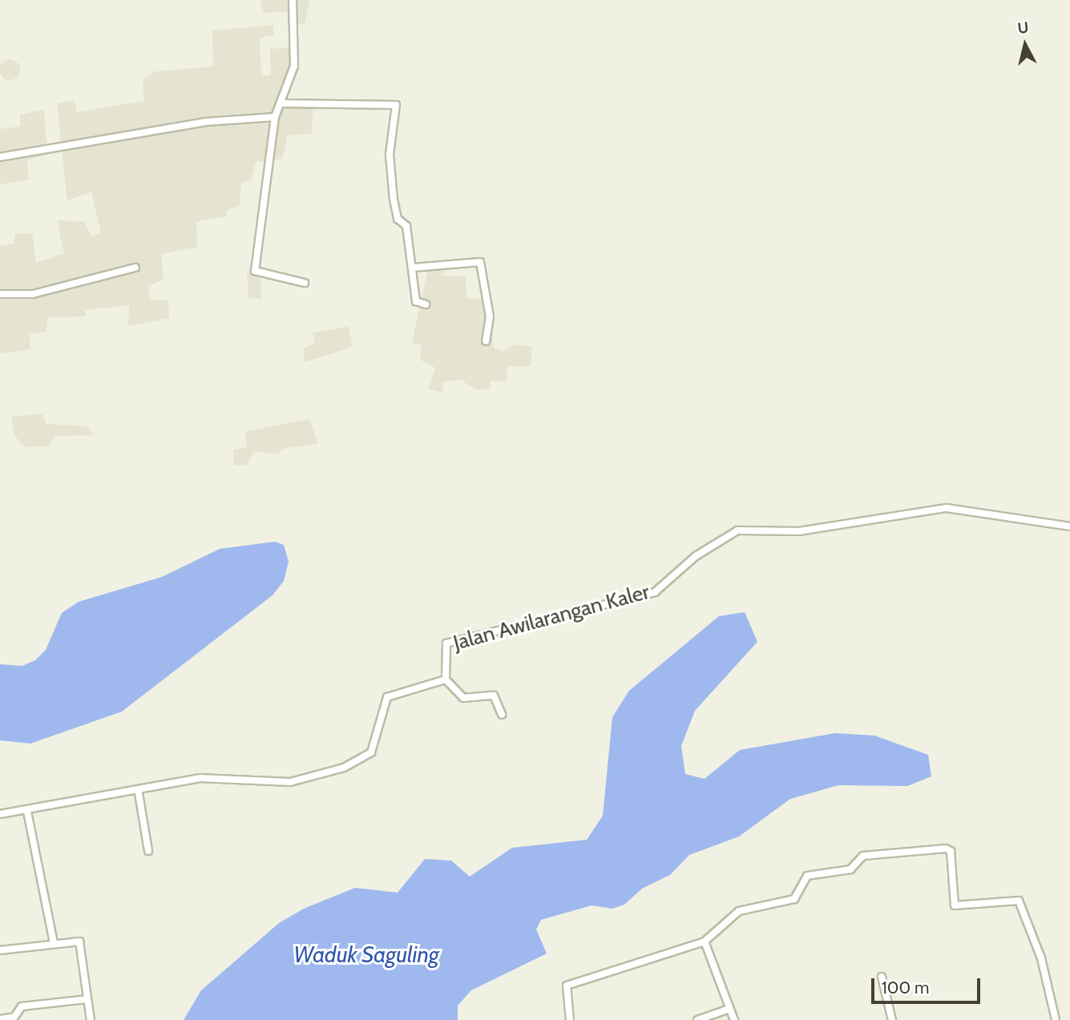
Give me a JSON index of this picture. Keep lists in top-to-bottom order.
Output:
{
  "streets": {
    "street": ["Jalan Awilarangan Kaler"]
  },
  "water": ["Waduk Saguling"],
  "scale_bar": "100 m",
  "north": "top"
}
